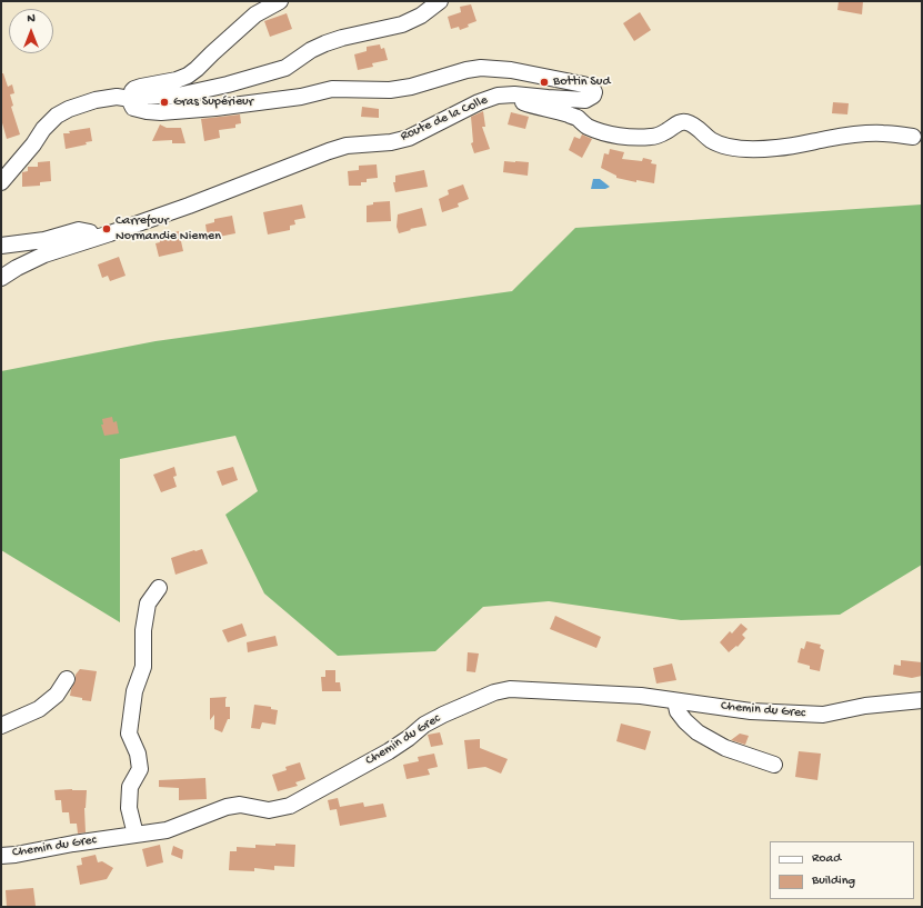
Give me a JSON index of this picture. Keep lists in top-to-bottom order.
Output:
{
  "streets": {
    "street": ["Route de la Colle", "Chemin du Grec"]
  },
  "places": ["Bottin Sud", "Gras Supérieur", "Carrefour Normandie Niemen"],
  "legend": ["Road", "Building"],
  "north": "top"
}
